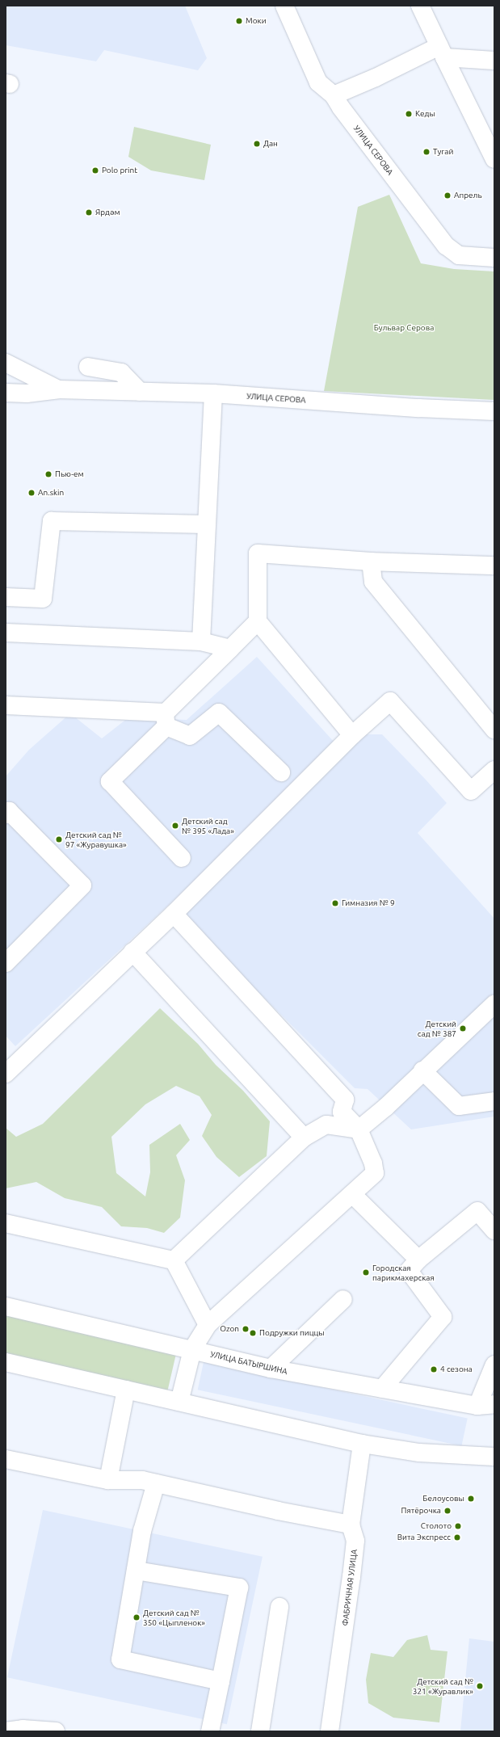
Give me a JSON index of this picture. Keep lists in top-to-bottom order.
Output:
{
  "streets": {
    "street": ["УЛИЦА СЕРОВА", "УЛИЦА БАТЫРШИНА", "ФАБРИЧНАЯ УЛИЦА"]
  },
  "parks": ["Бульвар Серова"],
  "places": [
    "Моки",
    "Кеды",
    "Дан",
    "Тугай",
    "Polo print",
    "Апрель",
    "Ярдәм",
    "Пью-ем",
    "An.skin",
    "Детский сад № 395 «Лада»",
    "Детский сад № 97 «Журавушка»",
    "Гимназия № 9",
    "Детский сад № 387",
    "Городская парикмахерская",
    "Ozon",
    "Подружки пиццы",
    "4 сезона",
    "Белоусовы",
    "Пятёрочка",
    "Столото",
    "Вита Экспресс",
    "Детский сад № 350 «Цыпленок»",
    "Детский сад № 321 «Журавлик»"
  ]
}
